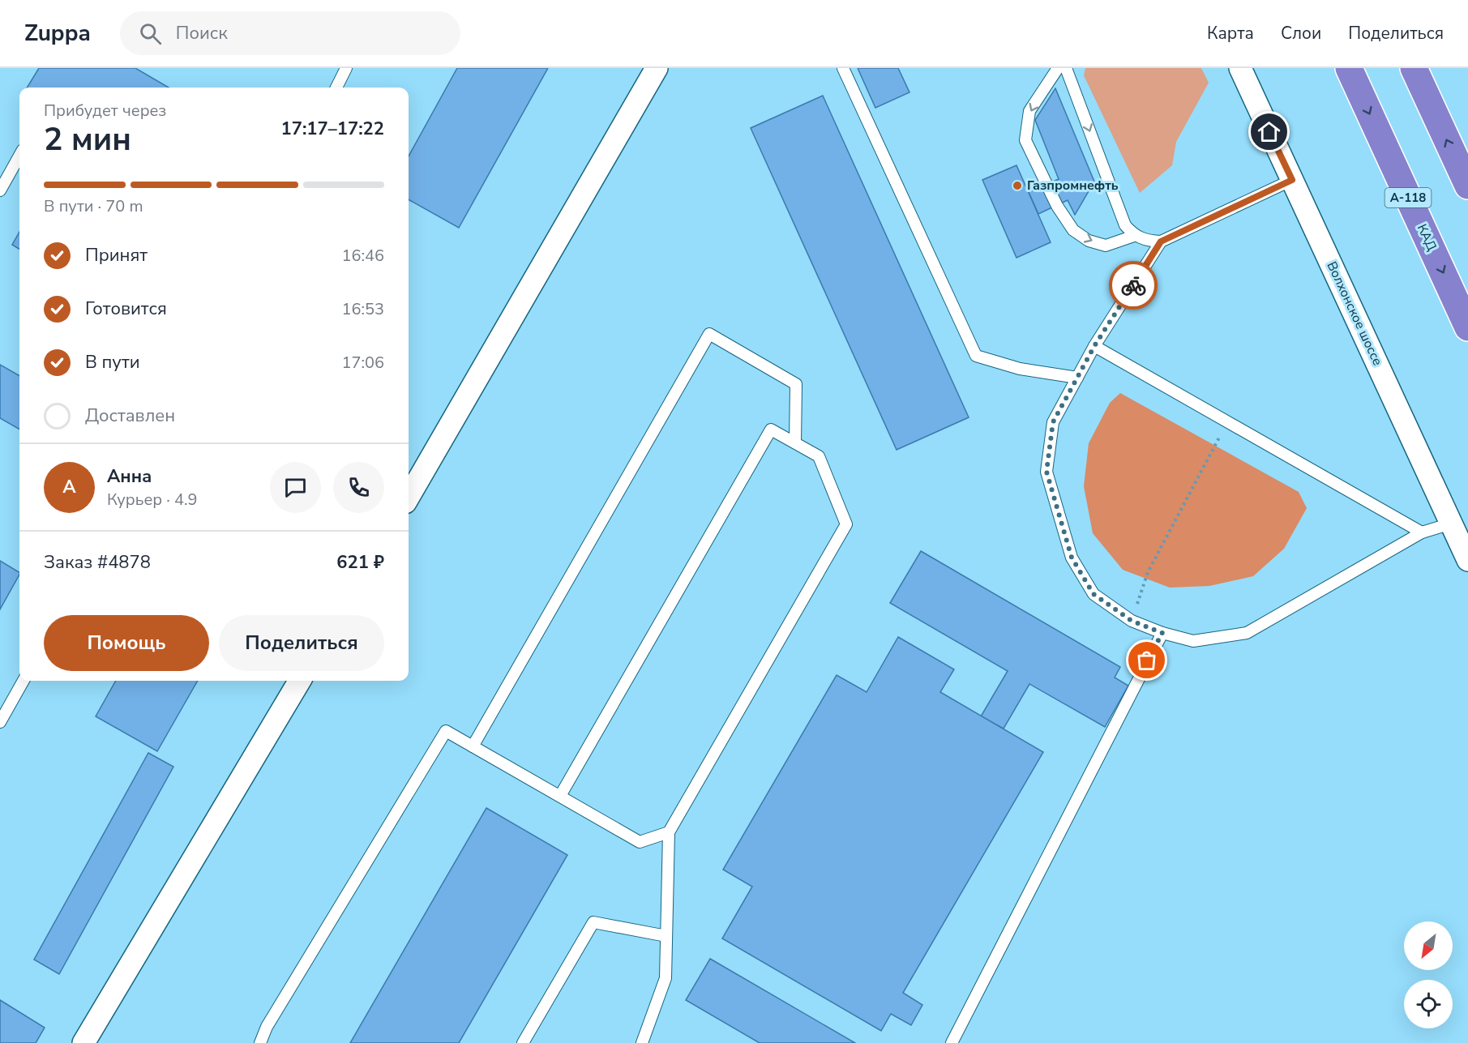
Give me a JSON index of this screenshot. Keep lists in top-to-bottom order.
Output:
{
  "streets": {
    "highway": ["А-118", "КАД"],
    "street": ["Волхонское шоссе"]
  },
  "places": ["Газпромнефть"],
  "north": "bottom left",
  "page": {
    "header": "Zuppa",
    "search": "Поиск",
    "nav": ["Карта", "Слои", "Поделиться"],
    "heading": ["2 мин", "Прибудет через", "17:17–17:22"],
    "panel": [
      "Анна",
      "Курьер · 4.9",
      "Заказ #4878",
      "621 ₽"
    ],
    "bar": "В пути · 70 m",
    "list": [
      ["Принят", "16:46"],
      ["Готовится", "16:53"],
      ["В пути", "17:06"],
      "Доставлен"
    ],
    "round": "А",
    "buttons": ["Помощь", "Поделиться"]
  }
}
